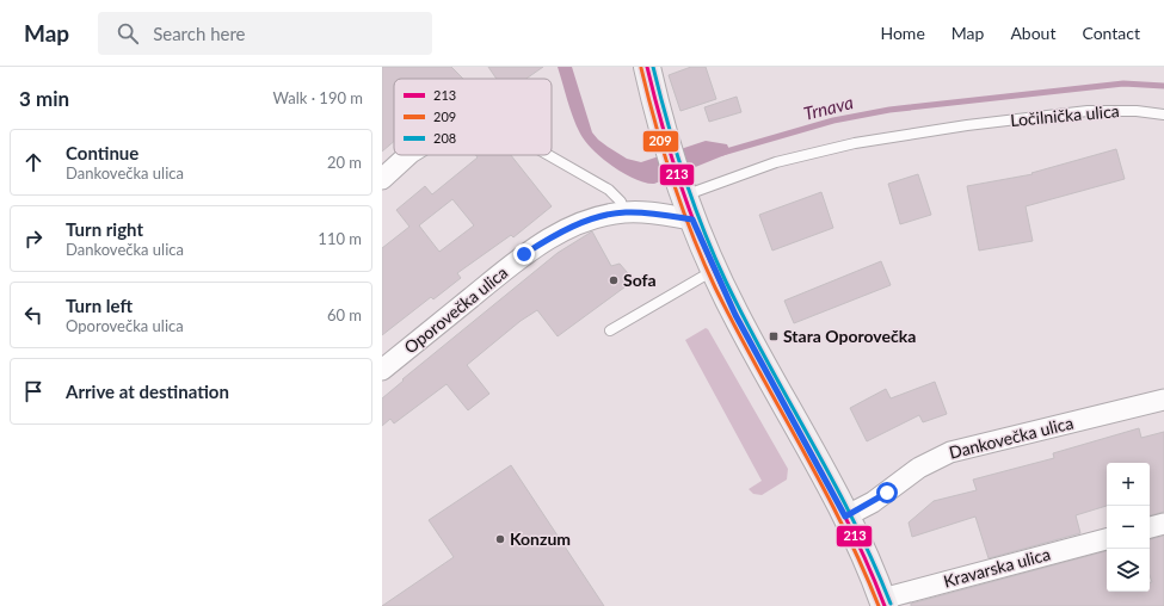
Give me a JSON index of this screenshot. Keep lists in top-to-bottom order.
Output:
{
  "streets": {
    "street": ["Oporovečka ulica", "Dankovečka ulica", "Kravarska ulica"],
    "lane": ["Ločilnička ulica"]
  },
  "crossings": [
    ["Ločilnička ulica", "Oporovečka ulica"]
  ],
  "water": ["Trnava"],
  "places": {
    "other": ["Sofa", "Konzum"],
    "transit": ["Stara Oporovečka"]
  },
  "lines": ["transit line 213", "transit line 208", "transit line 209"],
  "legend": ["213", "209", "208"],
  "page": {
    "header": "Map",
    "search": "Search here",
    "nav": [
      "Home",
      "Map",
      "About",
      "Contact"
    ],
    "heading": ["3 min", "Walk · 190 m"],
    "list": [
      ["Continue", "Dankovečka ulica", "20 m"],
      ["Turn right", "Dankovečka ulica", "110 m"],
      ["Turn left", "Oporovečka ulica", "60 m"],
      "Arrive at destination"
    ],
    "map_buttons": ["+", "−"]
  }
}
